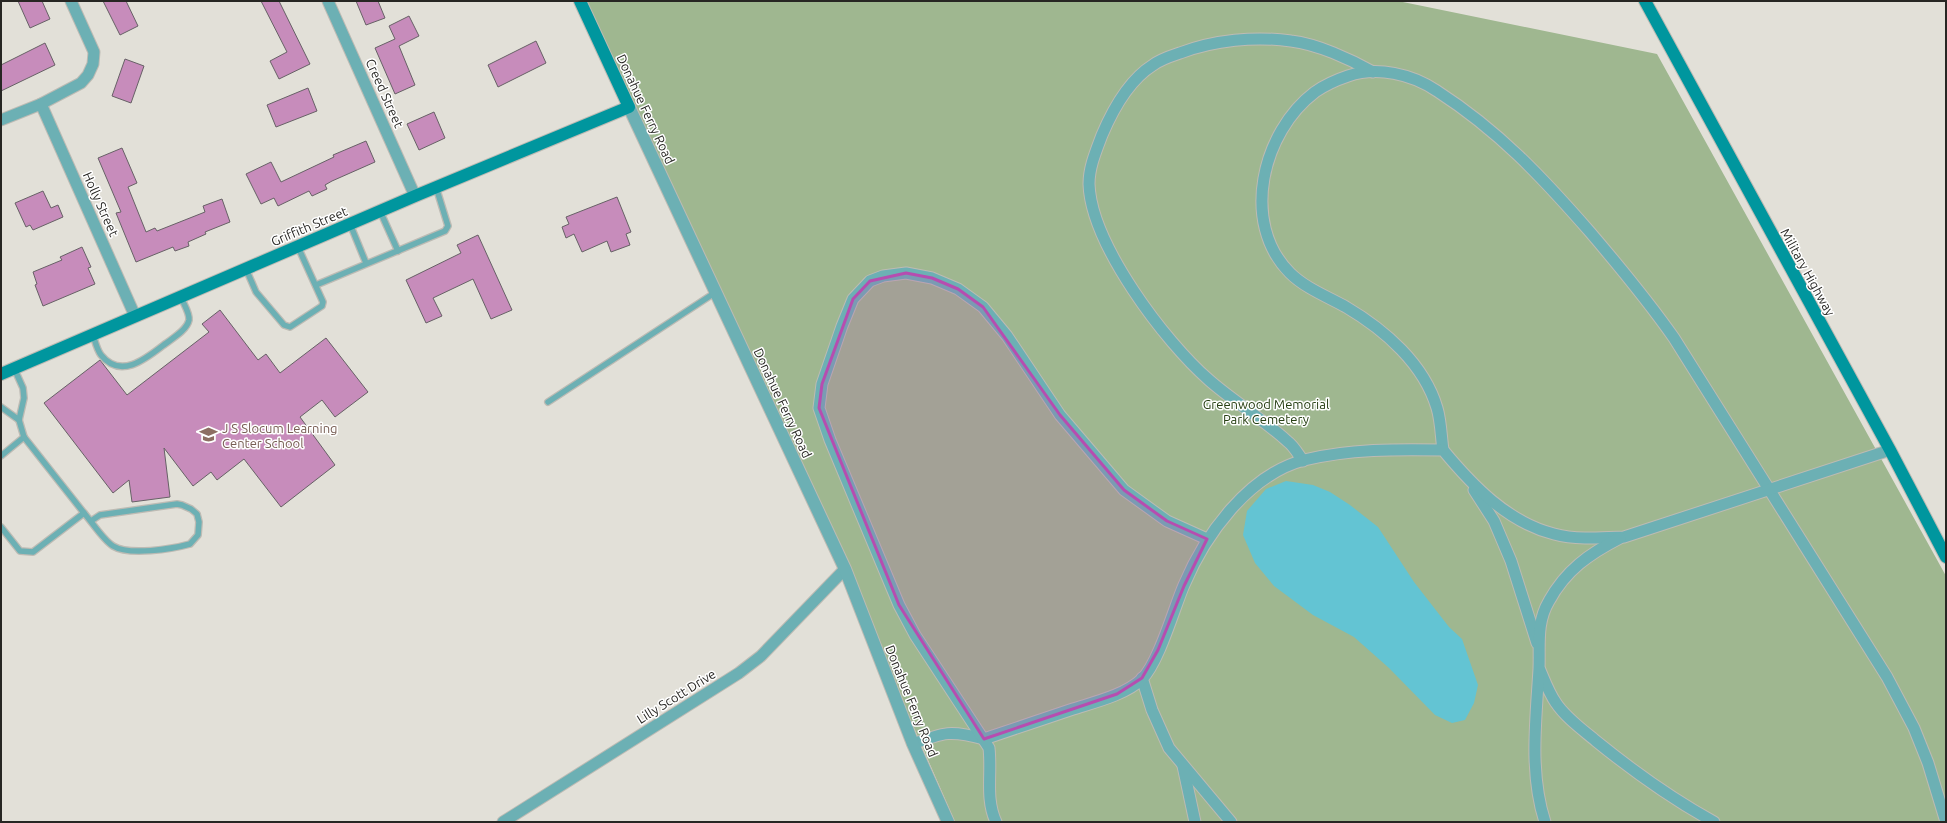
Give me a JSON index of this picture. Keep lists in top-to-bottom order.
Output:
{
  "streets": {
    "main road": ["Donahue Ferry Road", "Griffith Street", "Military Highway"],
    "street": ["Creed Street", "Holly Street", "Lilly Scott Drive"]
  },
  "crossings": [
    ["Creed Street", "Griffith Street"],
    ["Donahue Ferry Road", "Griffith Street"],
    ["Donahue Ferry Road", "Lilly Scott Drive"],
    ["Holly Street", "Griffith Street"]
  ],
  "parks": ["Greenwood Memorial Park Cemetery"],
  "places": {
    "school or university": ["J S Slocum Learning Center School"]
  }
}
